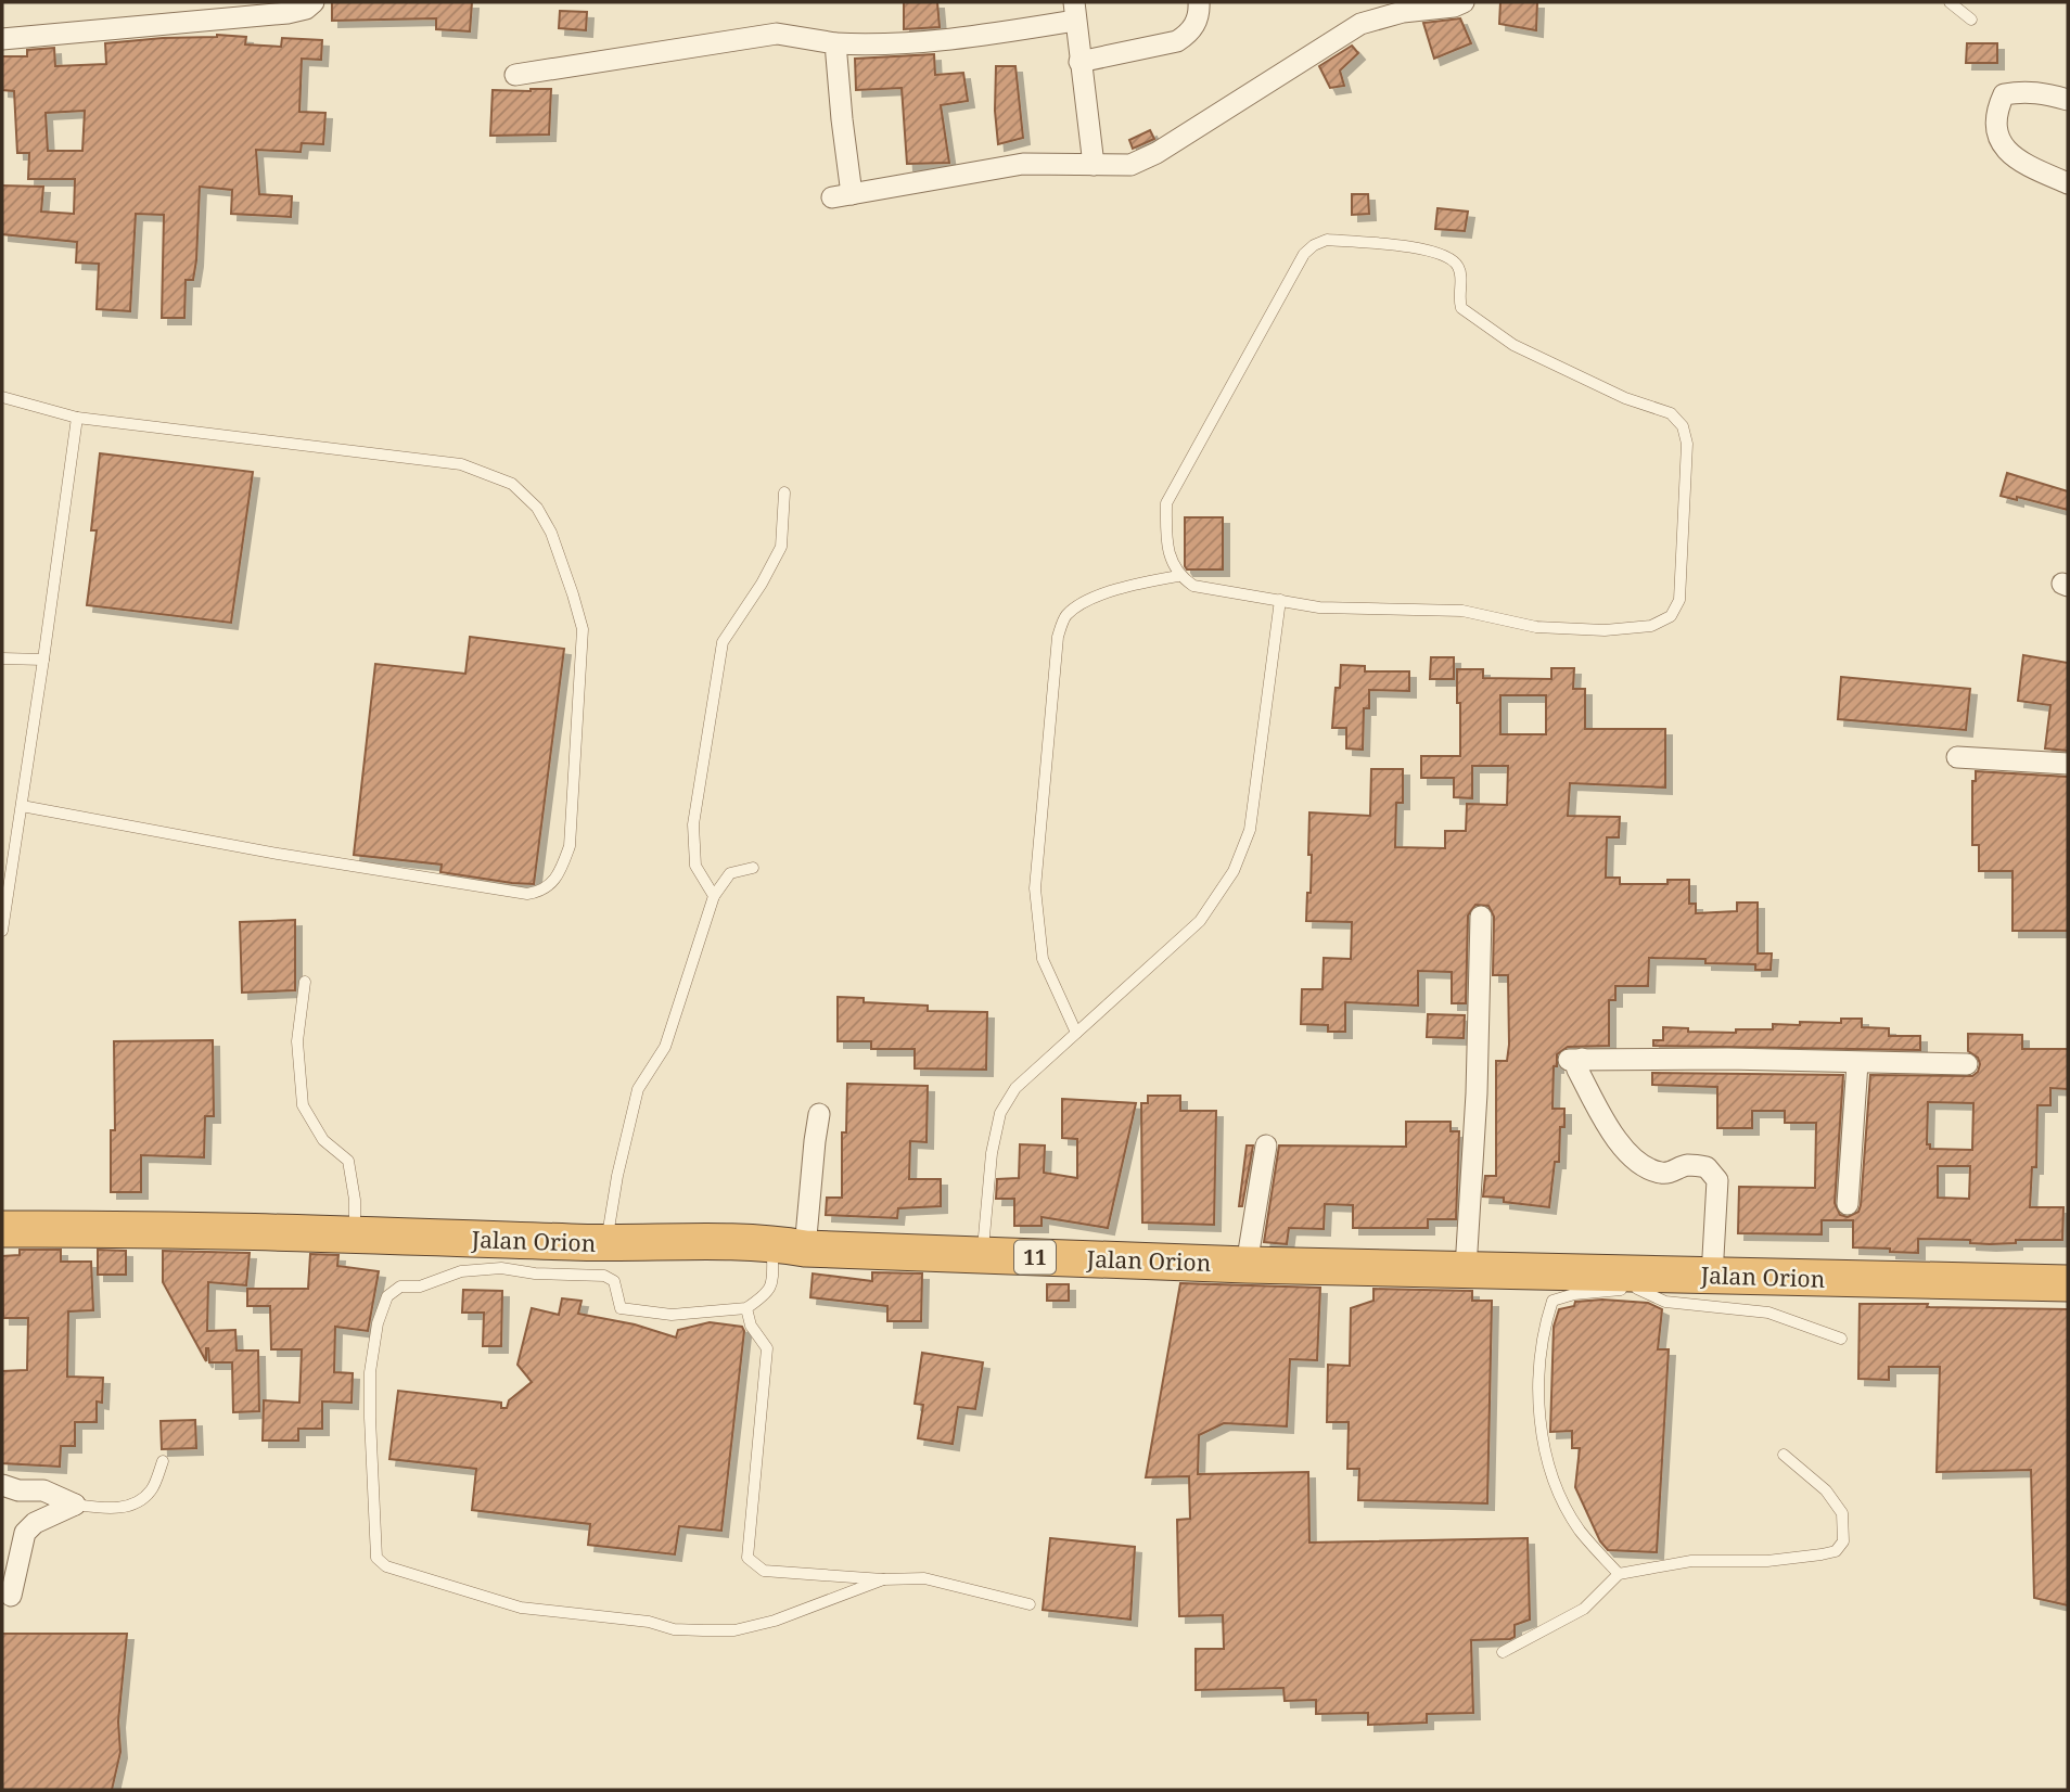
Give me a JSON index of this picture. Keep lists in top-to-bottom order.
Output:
{
  "streets": {
    "highway": ["Jalan Orion", "11"]
  }
}
